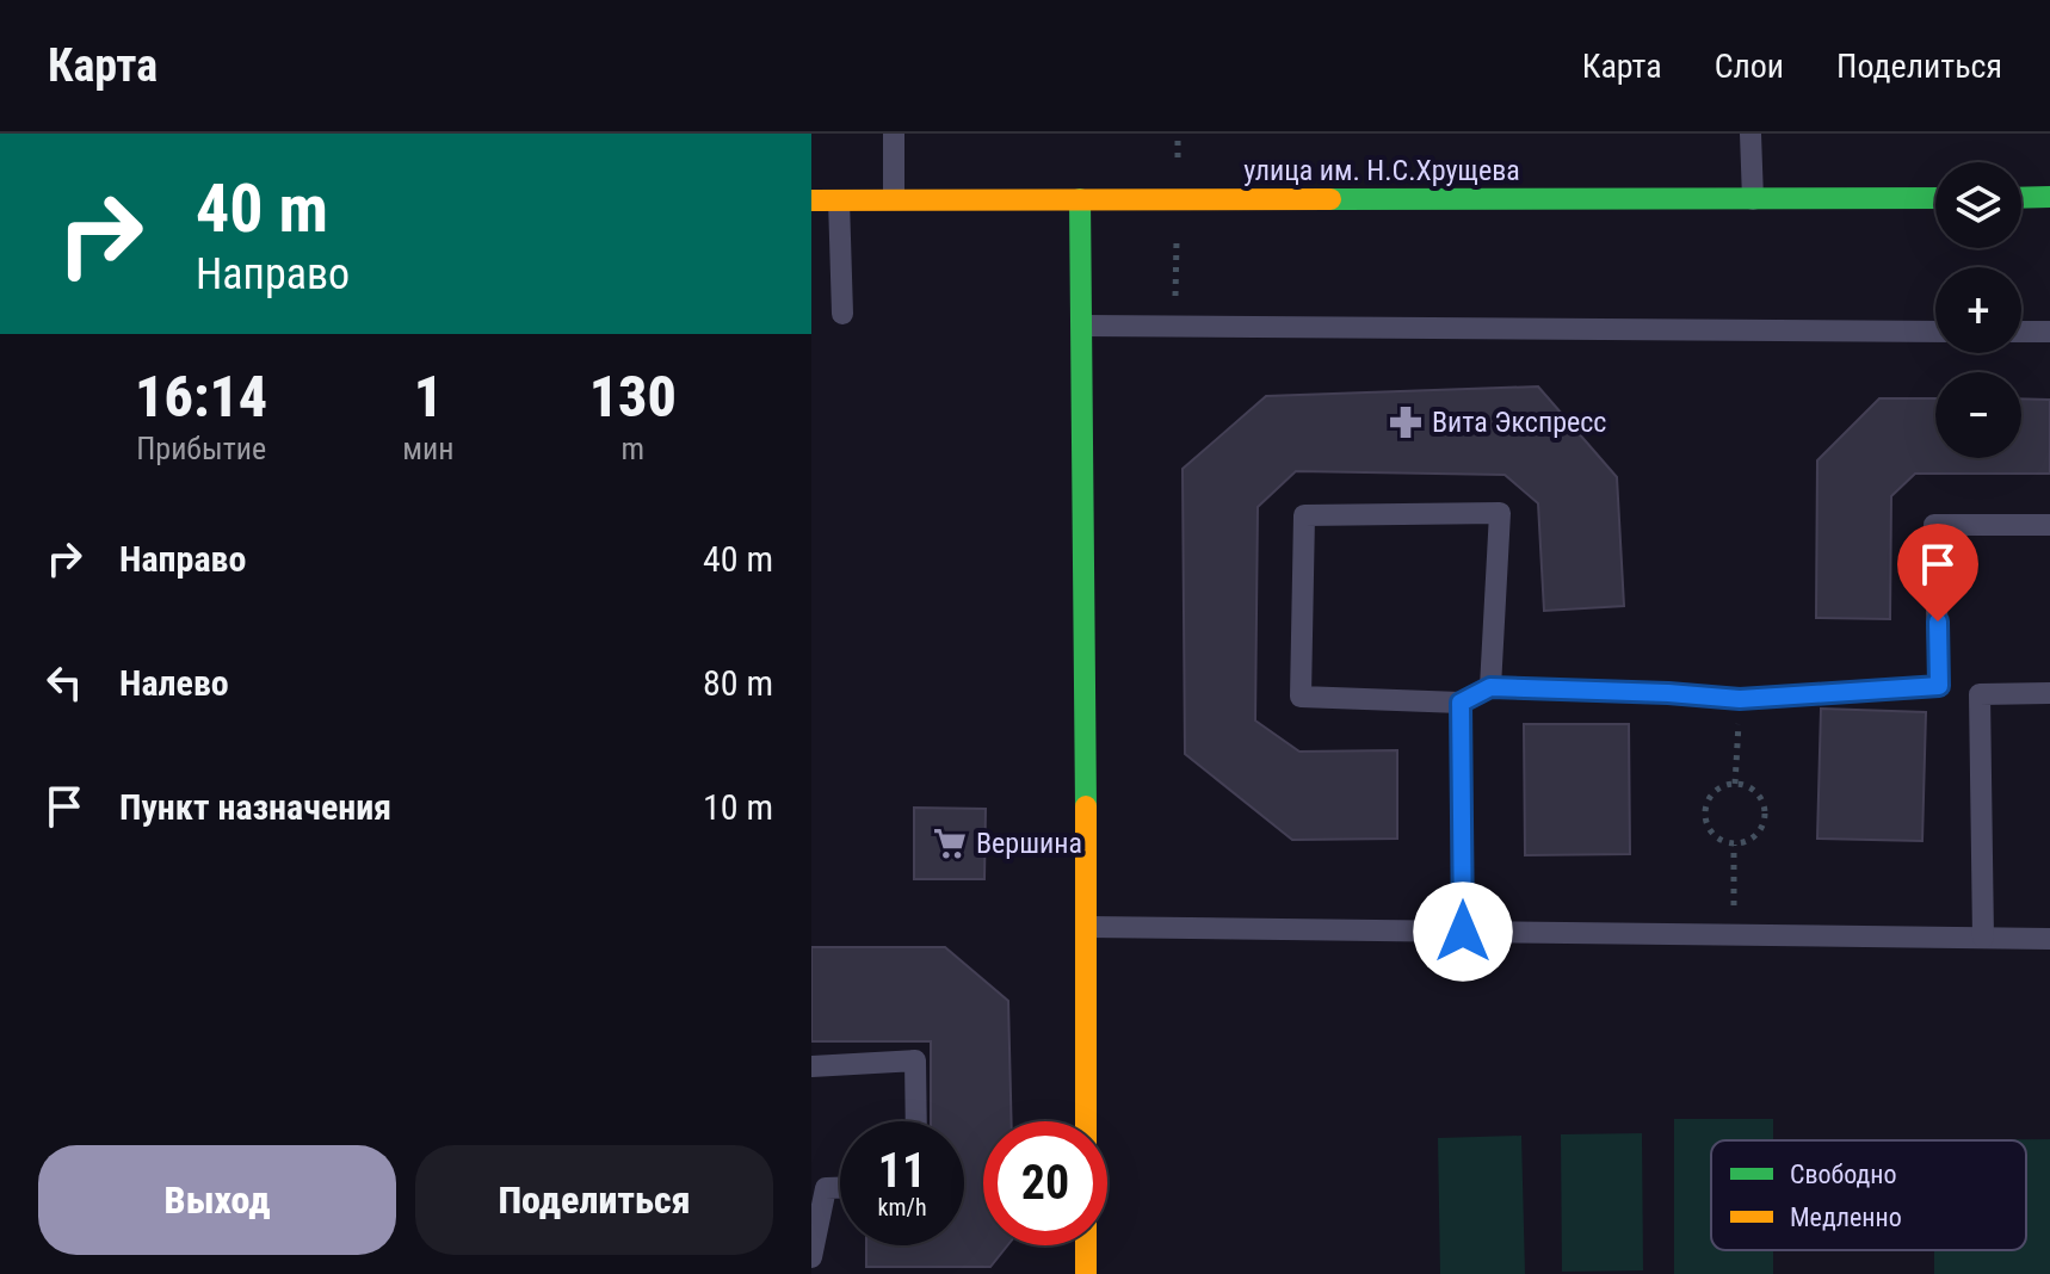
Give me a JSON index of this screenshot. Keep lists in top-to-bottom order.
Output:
{
  "streets": {
    "main road": ["улица им. Н.С.Хрущева"]
  },
  "places": {
    "pharmacy": ["Вита Экспресс"],
    "supermarket": ["Вершина"]
  },
  "legend": ["Свободно", "Медленно"],
  "page": {
    "header": "Карта",
    "nav": ["Карта", "Слои", "Поделиться"],
    "turn": ["40 m", "Направо"],
    "map_buttons": ["+", "−"],
    "eta": [
      "16:14",
      "Прибытие",
      "1",
      "мин",
      "130",
      "m"
    ],
    "list": [
      {
        "name": "Направо",
        "value": "40 m"
      },
      {
        "name": "Налево",
        "value": "80 m"
      },
      {
        "name": "Пункт назначения",
        "value": "10 m"
      }
    ],
    "speed": "11 km/h",
    "limit": "20",
    "buttons": ["Выход", "Поделиться"]
  }
}
